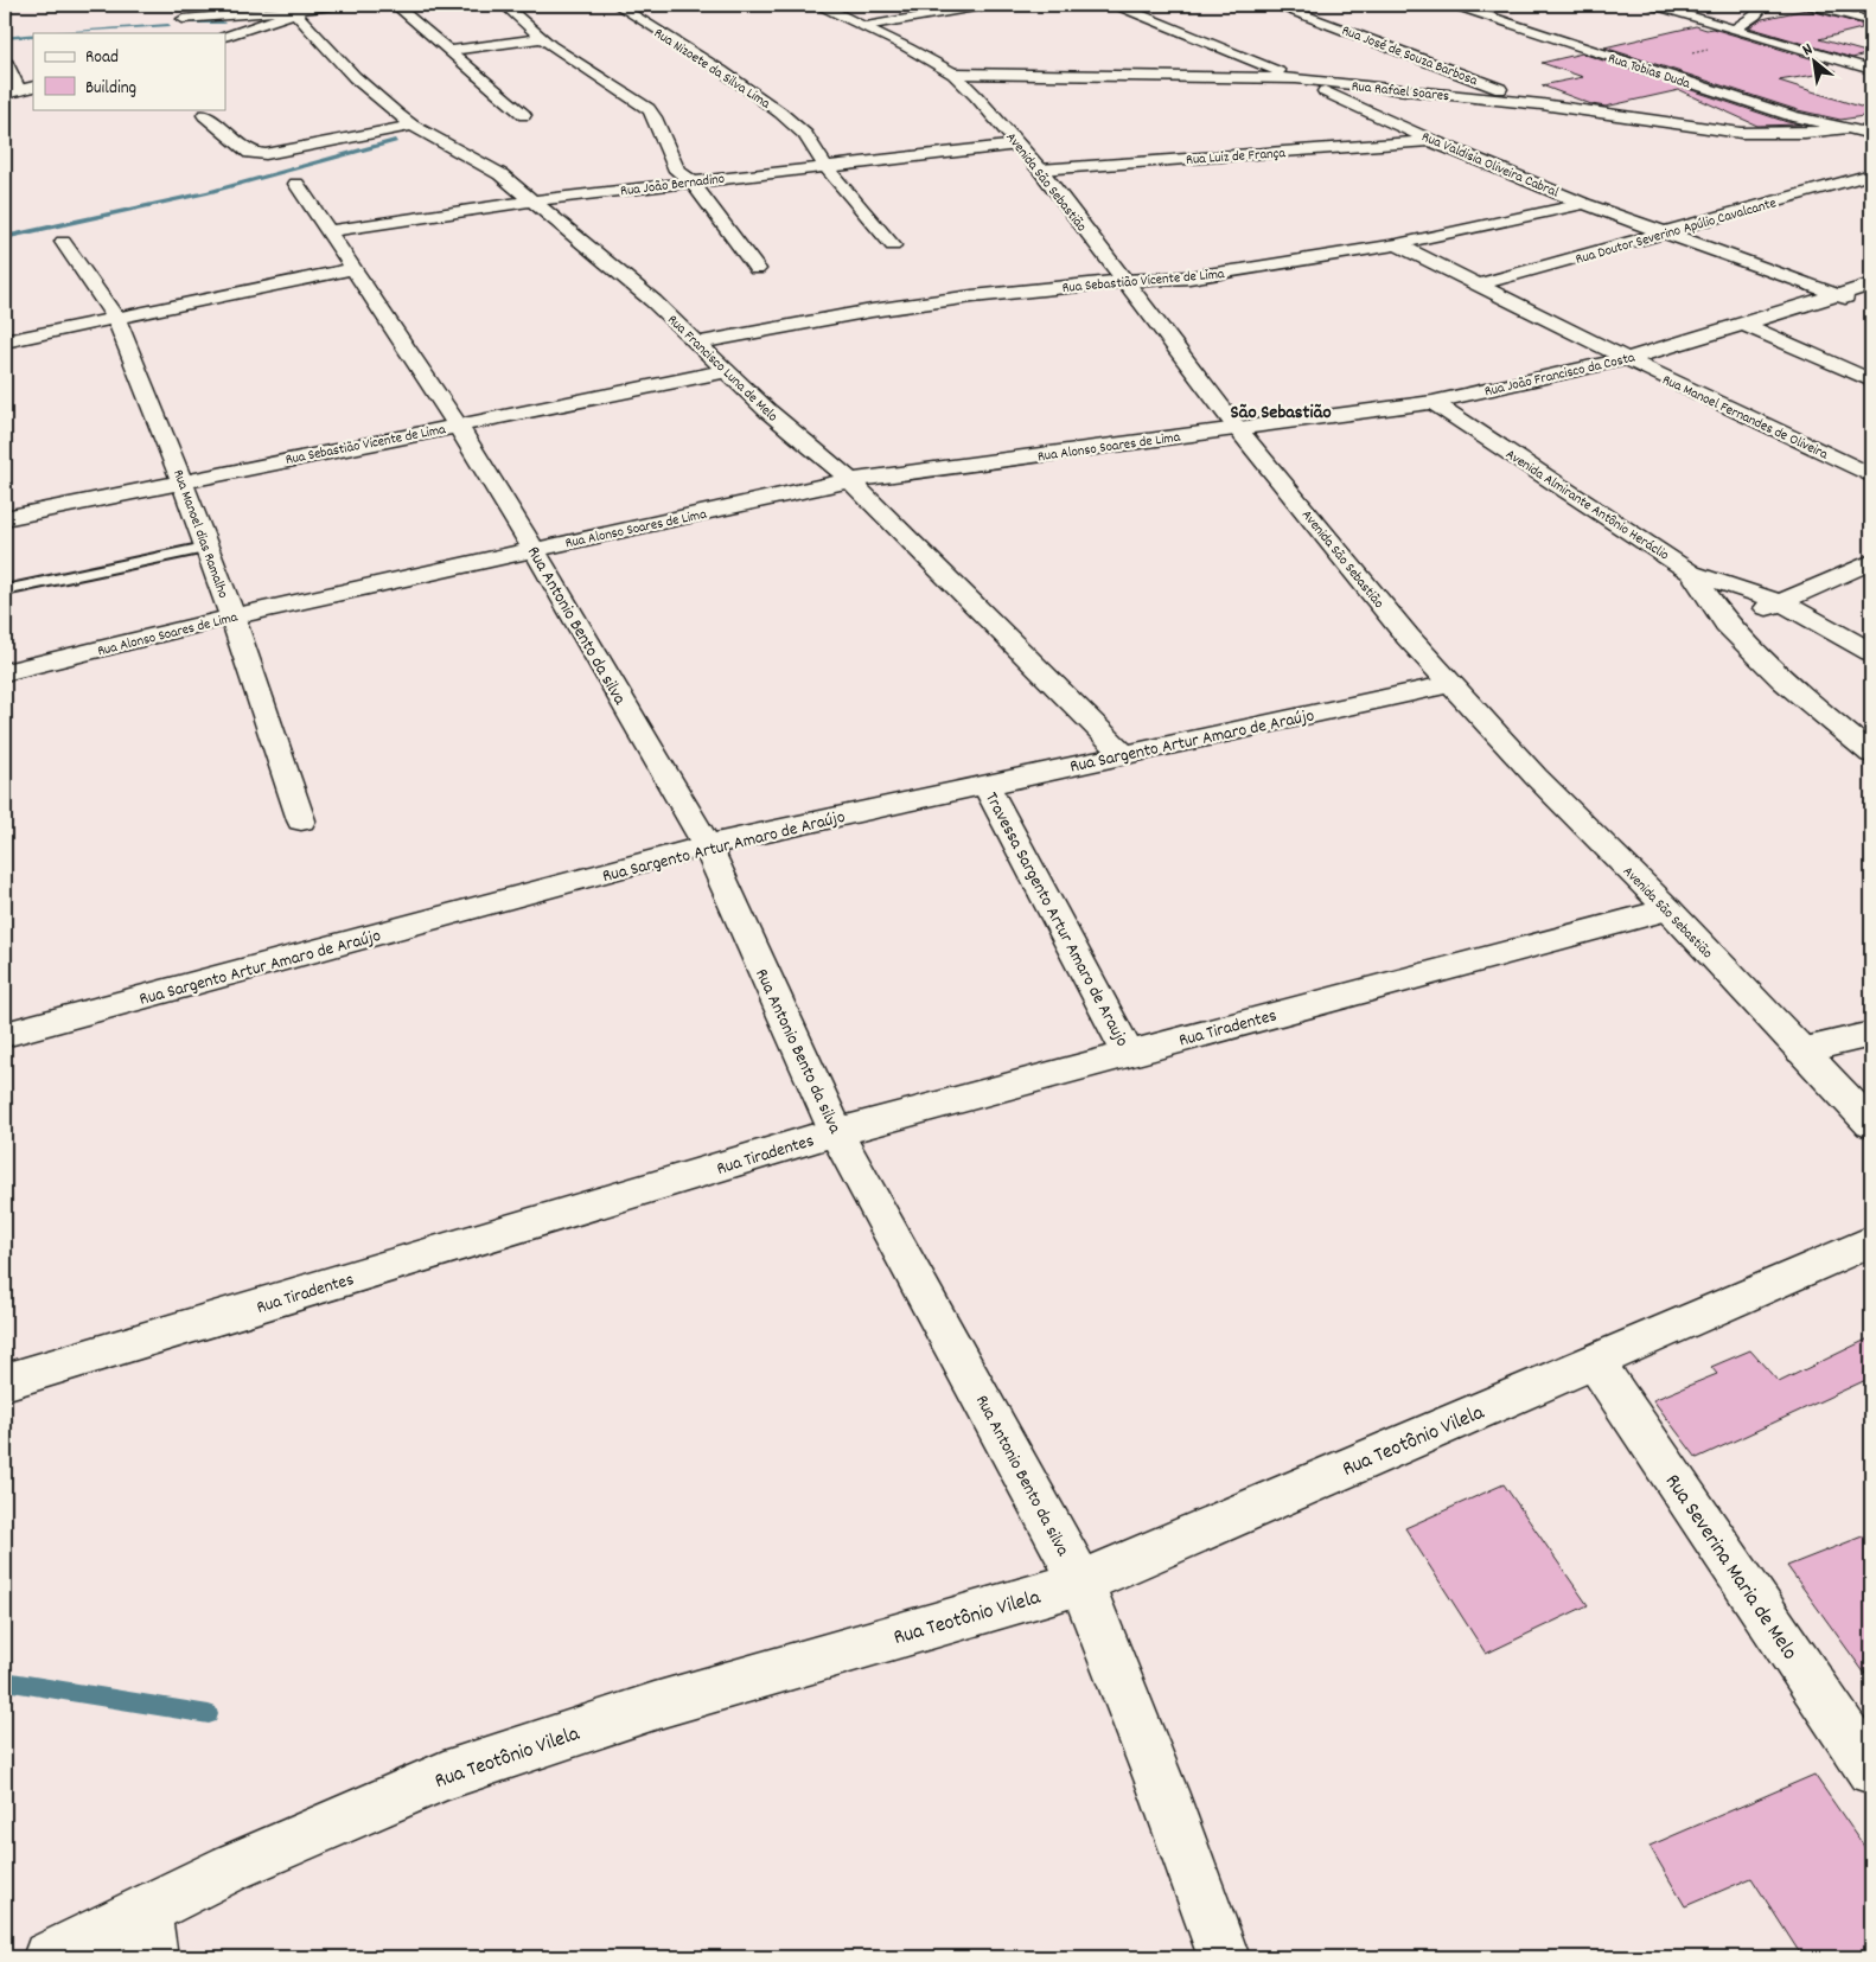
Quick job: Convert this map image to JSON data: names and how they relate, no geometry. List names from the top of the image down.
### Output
{
  "streets": {
    "street": [
      "Rua José de Souza Barbosa",
      "Rua Nizoete da Silva Lima",
      "Rua Tobias Duda",
      "Rua Rafael Soares",
      "Rua Luiz de França",
      "Rua Valdisia Oliveira Cabral",
      "Avenida São Sebastião",
      "Rua João Bernadino",
      "Rua Doutor Severino Apúlio Cavalcante",
      "Rua Sebastião Vicente de Lima",
      "Rua Francisco Luna de Melo",
      "Rua João Francisco da Costa",
      "Rua Manoel Fernandes de Oliveira",
      "Rua Alonso Soares de Lima",
      "Avenida Almirante Antônio Heráclio",
      "Rua Manoel dias Ramalho",
      "Rua Antonio Bento da silva",
      "Rua Sargento Artur Amaro de Araújo",
      "Travessa Sargento Artur Amaro de Araujo",
      "Rua Tiradentes",
      "Rua Teotônio Vilela",
      "Rua Severina Maria de Melo"
    ]
  },
  "crossings": [
    ["Rua José de Souza Barbosa", "Rua Rafael Soares"],
    ["Rua Nizoete da Silva Lima", "Rua João Bernadino"],
    ["Rua Tobias Duda", "Rua Rafael Soares"],
    ["Rua Rafael Soares", "Rua Valdisia Oliveira Cabral"],
    ["Rua Rafael Soares", "Avenida São Sebastião"],
    ["Rua Luiz de França", "Rua Valdisia Oliveira Cabral"],
    ["Rua Luiz de França", "Avenida São Sebastião"],
    ["Rua Valdisia Oliveira Cabral", "Rua Doutor Severino Apúlio Cavalcante"],
    ["Rua Valdisia Oliveira Cabral", "Rua Sebastião Vicente de Lima"],
    ["Rua Valdisia Oliveira Cabral", "Rua João Francisco da Costa"],
    ["Avenida São Sebastião", "Rua João Bernadino"],
    ["Avenida São Sebastião", "Rua Sebastião Vicente de Lima"],
    ["Avenida São Sebastião", "Rua João Francisco da Costa"],
    ["Avenida São Sebastião", "Rua Alonso Soares de Lima"],
    ["Avenida São Sebastião", "Rua Sargento Artur Amaro de Araújo"],
    ["Avenida São Sebastião", "Rua Tiradentes"],
    ["Rua João Bernadino", "Rua Francisco Luna de Melo"],
    ["Rua João Bernadino", "Rua Antonio Bento da silva"],
    ["Rua Doutor Severino Apúlio Cavalcante", "Rua Manoel Fernandes de Oliveira"],
    ["Rua Sebastião Vicente de Lima", "Rua Francisco Luna de Melo"],
    ["Rua Sebastião Vicente de Lima", "Rua Manoel Fernandes de Oliveira"],
    ["Rua Sebastião Vicente de Lima", "Rua Manoel dias Ramalho"],
    ["Rua Sebastião Vicente de Lima", "Rua Antonio Bento da silva"],
    ["Rua Francisco Luna de Melo", "Rua Alonso Soares de Lima"],
    ["Rua Francisco Luna de Melo", "Rua Sargento Artur Amaro de Araújo"],
    ["Rua João Francisco da Costa", "Rua Manoel Fernandes de Oliveira"],
    ["Rua João Francisco da Costa", "Rua Alonso Soares de Lima"],
    ["Rua João Francisco da Costa", "Avenida Almirante Antônio Heráclio"],
    ["Rua Alonso Soares de Lima", "Rua Manoel dias Ramalho"],
    ["Rua Alonso Soares de Lima", "Rua Antonio Bento da silva"],
    ["Rua Antonio Bento da silva", "Rua Sargento Artur Amaro de Araújo"],
    ["Rua Antonio Bento da silva", "Rua Tiradentes"],
    ["Rua Antonio Bento da silva", "Rua Teotônio Vilela"],
    ["Rua Sargento Artur Amaro de Araújo", "Travessa Sargento Artur Amaro de Araujo"],
    ["Travessa Sargento Artur Amaro de Araujo", "Rua Tiradentes"],
    ["Rua Teotônio Vilela", "Rua Severina Maria de Melo"]
  ],
  "districts": ["São Sebastião"],
  "legend": ["Road", "Building"],
  "north": "top left"
}
